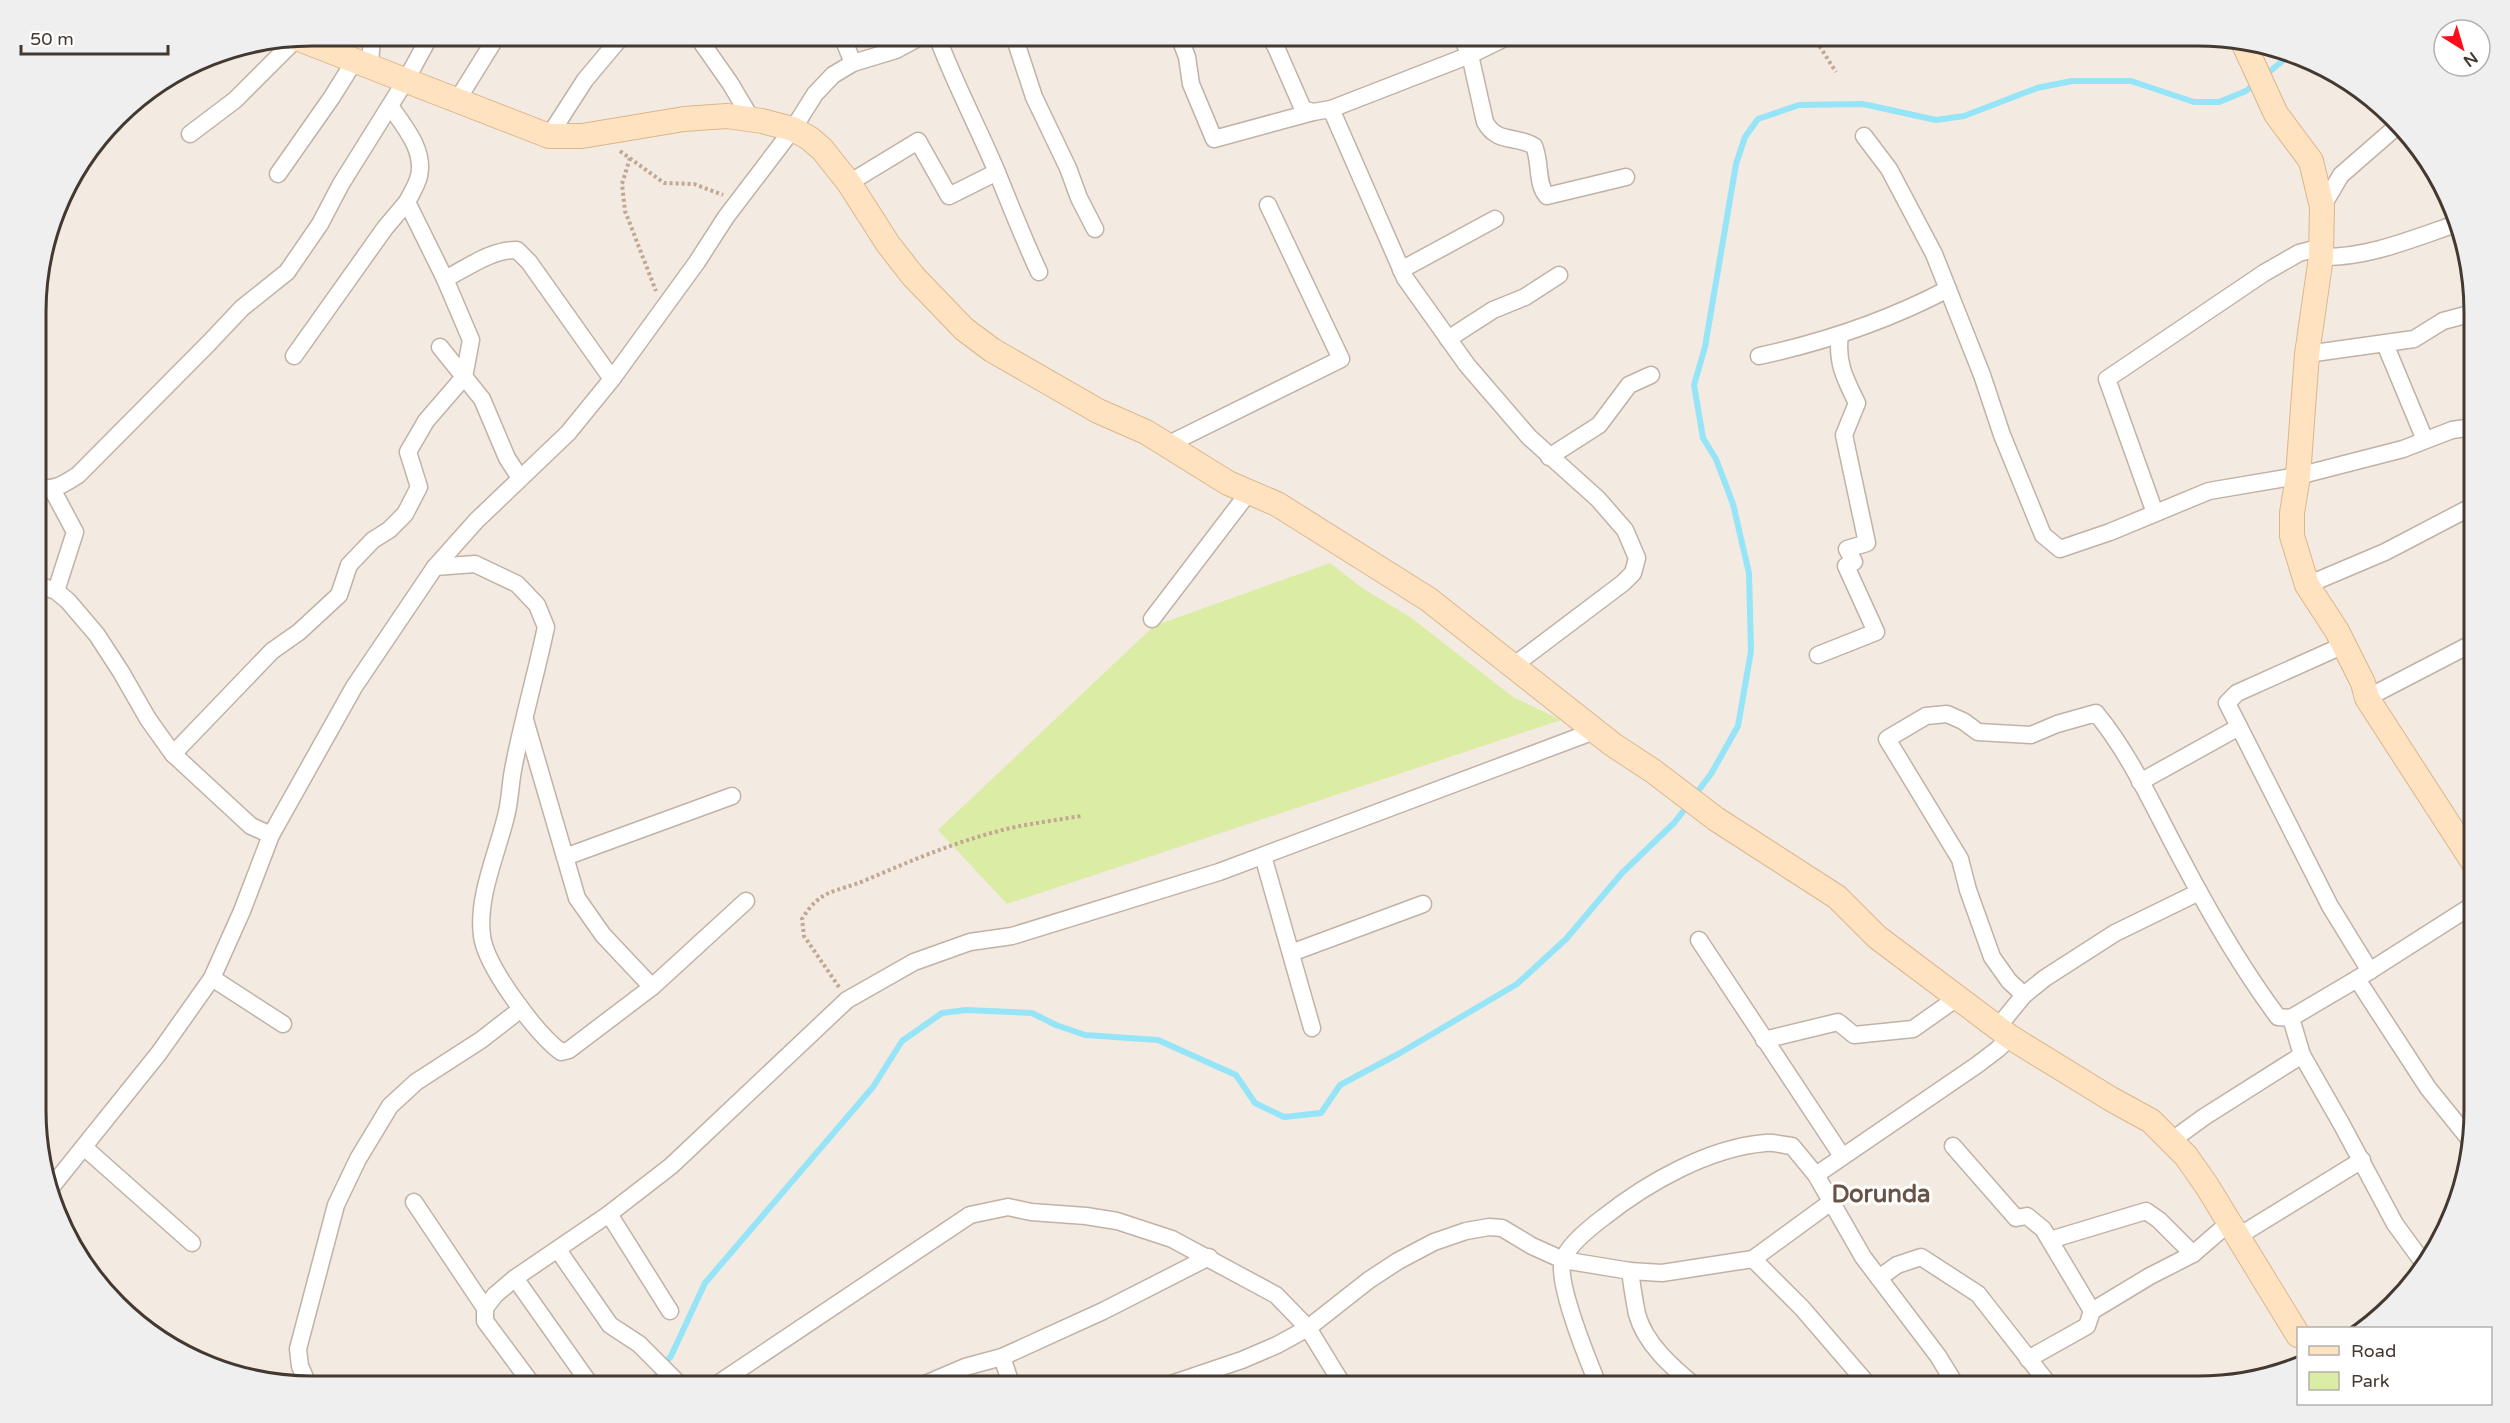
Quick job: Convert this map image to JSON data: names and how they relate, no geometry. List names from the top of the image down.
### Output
{
  "districts": ["Dorunda"],
  "legend": ["Road", "Park"],
  "scale_bar": "50 m",
  "north": "bottom right"
}
